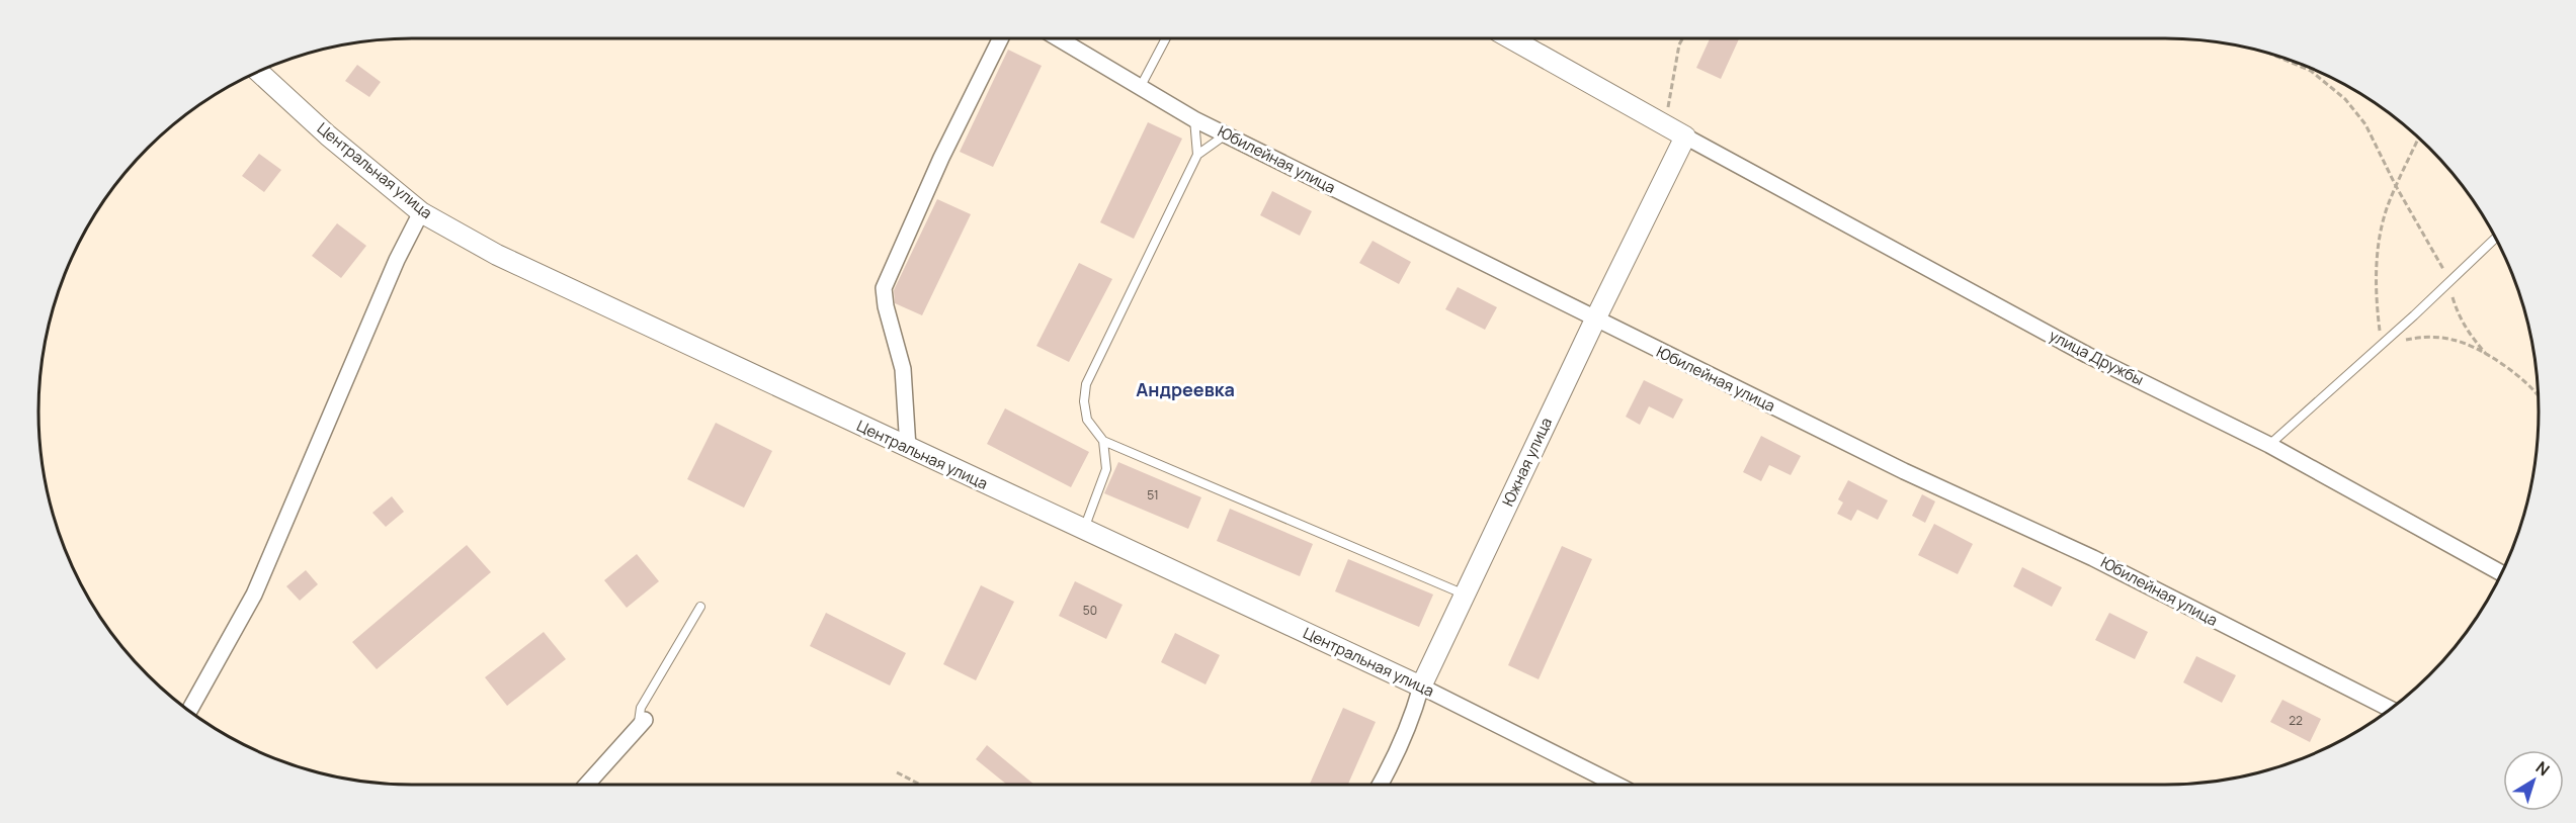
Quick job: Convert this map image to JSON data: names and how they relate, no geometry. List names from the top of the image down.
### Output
{
  "streets": {
    "street": [
      "Юбилейная улица",
      "Центральная улица",
      "улица Дружбы",
      "Южная улица"
    ]
  },
  "crossings": [
    ["Юбилейная улица", "Южная улица"],
    ["Центральная улица", "Южная улица"],
    ["улица Дружбы", "Южная улица"]
  ],
  "districts": ["Андреевка"],
  "house_numbers": ["51", "50", "22"],
  "north": "top right"
}
